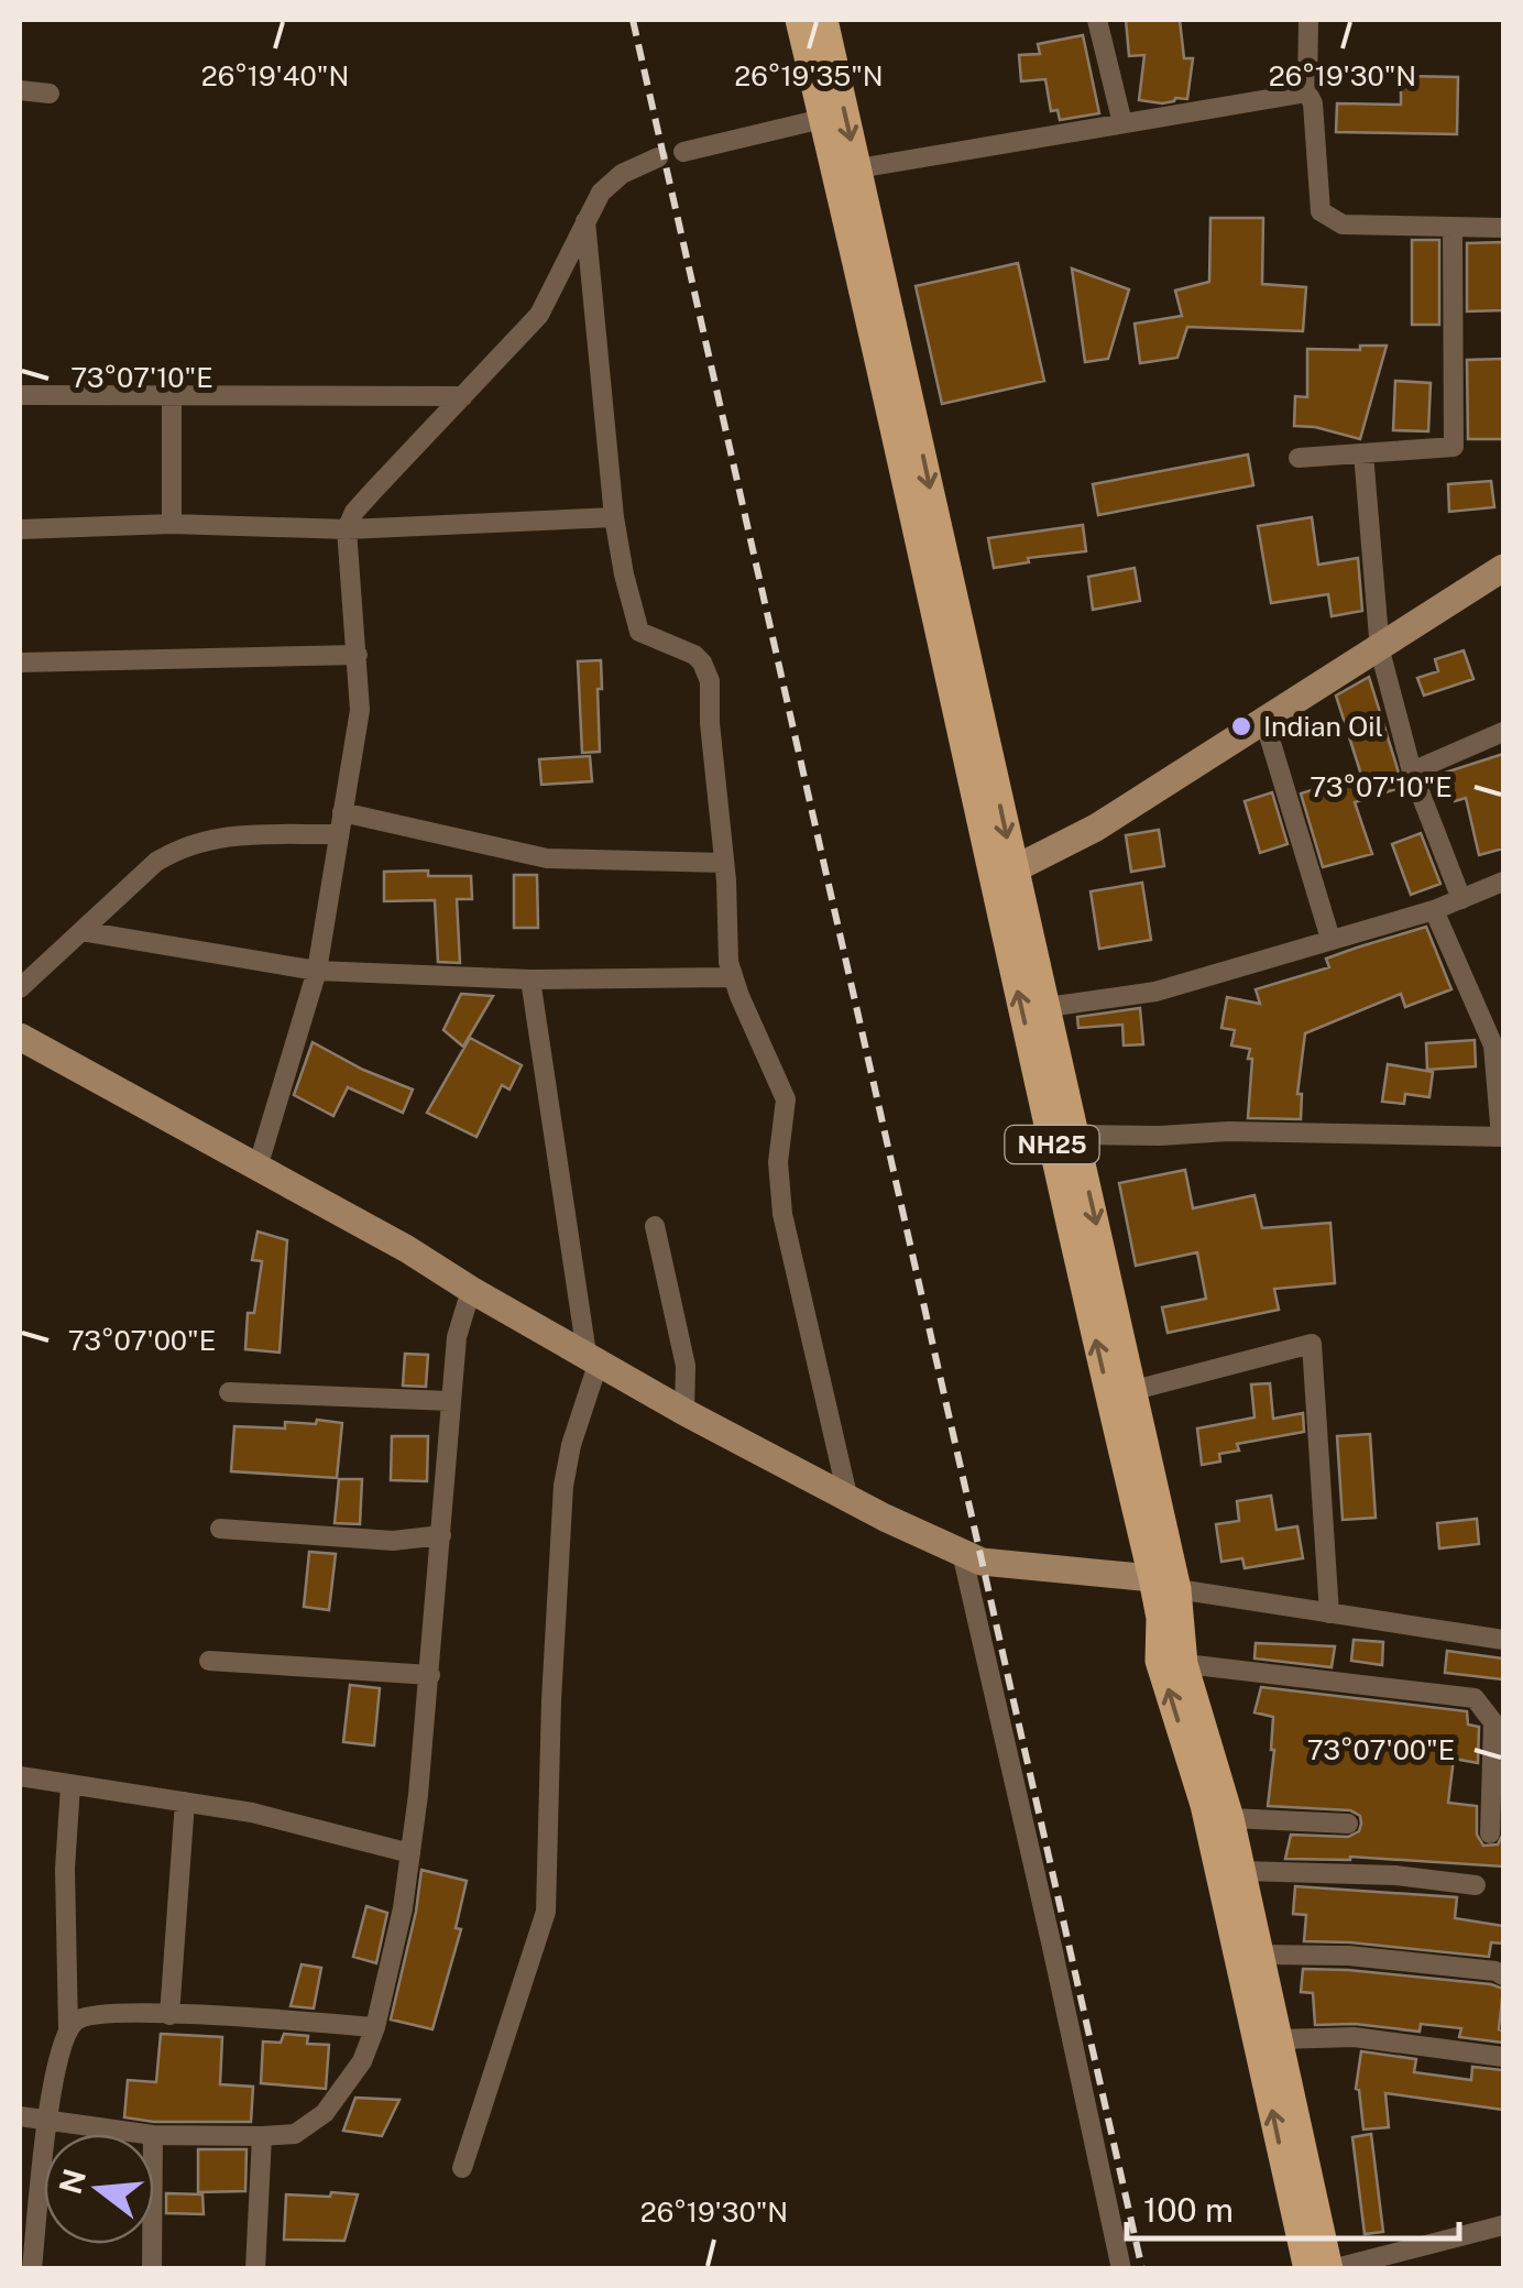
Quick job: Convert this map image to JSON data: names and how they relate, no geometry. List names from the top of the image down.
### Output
{
  "streets": {
    "main road": ["NH25"]
  },
  "places": ["Indian Oil"],
  "scale_bar": "100 m",
  "north": "left",
  "coordinates": [
    "26°19'40\"N",
    "26°19'35\"N",
    "26°19'30\"N",
    "73°07'10\"E",
    "73°07'00\"E"
  ]
}
